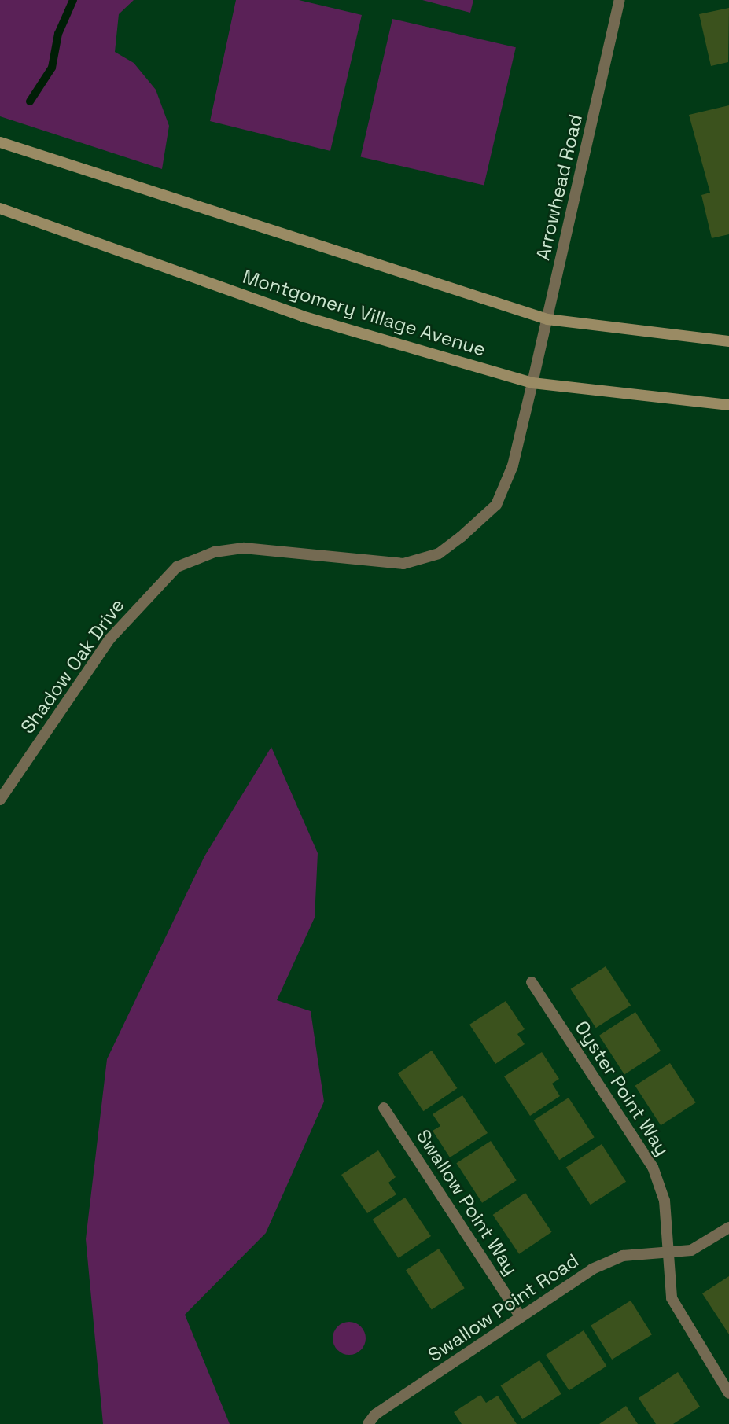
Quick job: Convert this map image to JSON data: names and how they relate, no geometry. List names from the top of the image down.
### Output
{
  "streets": {
    "main road": ["Montgomery Village Avenue"],
    "street": [
      "Arrowhead Road",
      "Shadow Oak Drive",
      "Oyster Point Way",
      "Swallow Point Way",
      "Swallow Point Road"
    ]
  },
  "crossings": [
    ["Arrowhead Road", "Montgomery Village Avenue"],
    ["Arrowhead Road", "Shadow Oak Drive"],
    ["Montgomery Village Avenue", "Shadow Oak Drive"],
    ["Oyster Point Way", "Swallow Point Road"],
    ["Swallow Point Way", "Swallow Point Road"]
  ]
}
